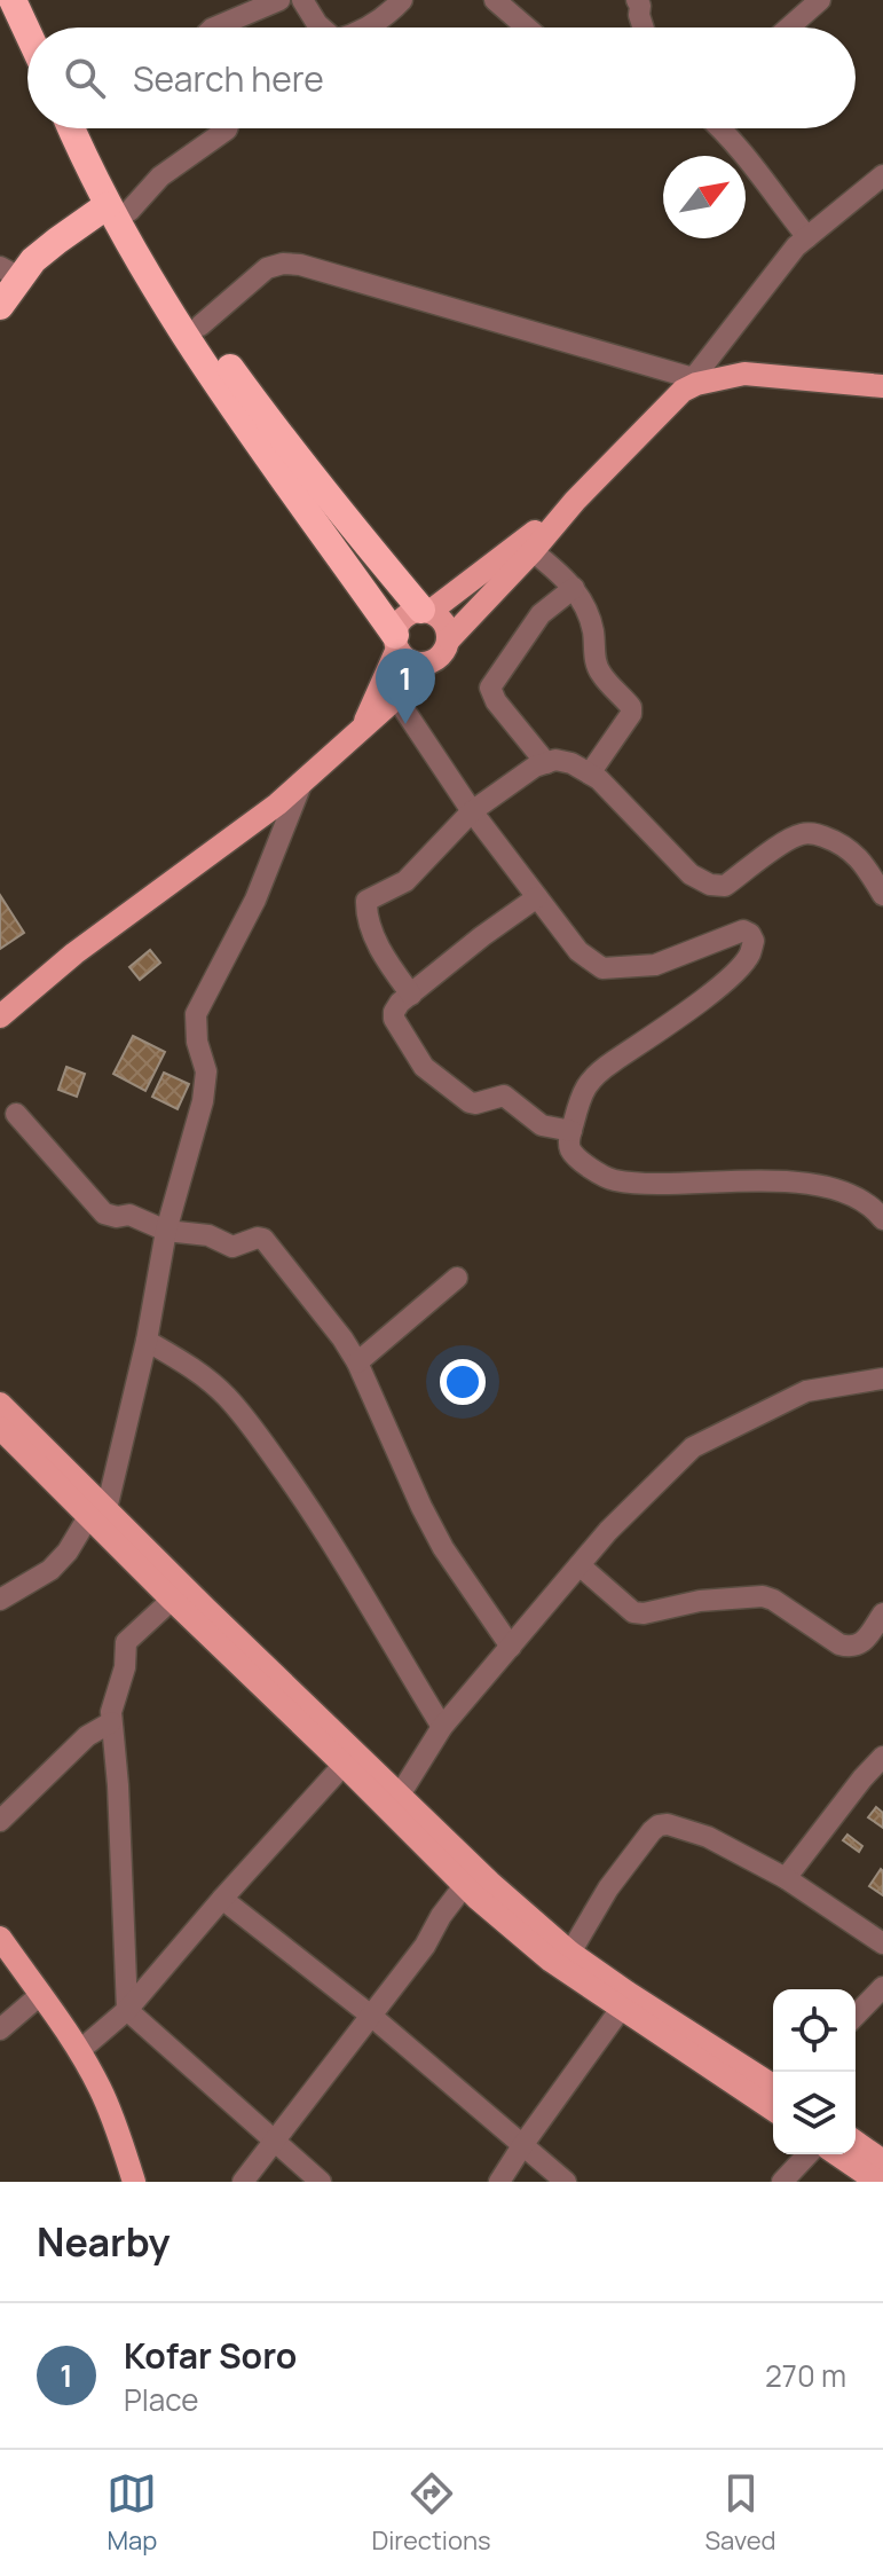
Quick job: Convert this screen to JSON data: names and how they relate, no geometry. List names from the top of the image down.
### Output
{
  "north": "top right",
  "page": {
    "search": "Search here",
    "pins": "1",
    "heading": "Nearby",
    "list": [
      {
        "mark": "1",
        "name": "Kofar Soro",
        "note": "Place",
        "value": "270 m"
      }
    ],
    "nav": ["Map", "Directions", "Saved"]
  }
}
